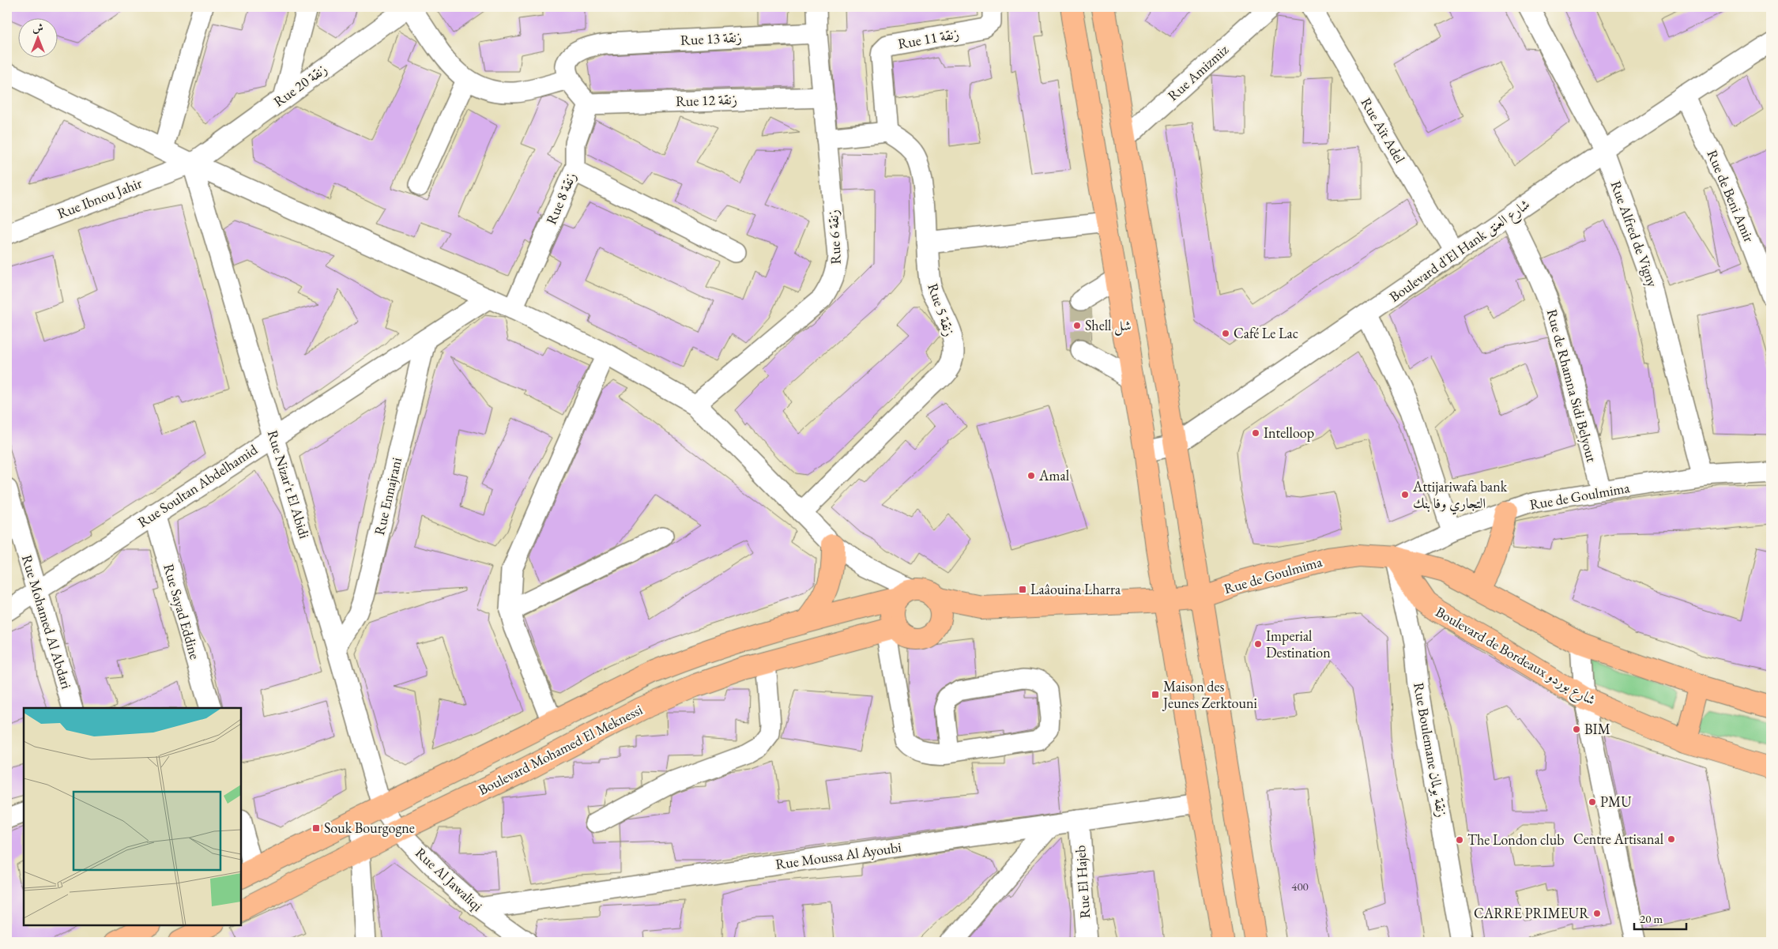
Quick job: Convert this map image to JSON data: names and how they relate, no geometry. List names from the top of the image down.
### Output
{
  "streets": {
    "main road": ["Rue de Goulmima", "Boulevard de Bordeaux شارع بوردو", "Boulevard Mohamed El Meknessi"],
    "street": [
      "Rue 13 زنقة",
      "Rue 11 زنقة",
      "Rue Amizmiz",
      "Rue 20 زنقة",
      "Rue 12 زنقة",
      "Rue Aït Adel",
      "Rue de Beni Amir",
      "Rue Ibnou Jahir",
      "Rue 8 زنقة",
      "Rue Alfred de Vigny",
      "Rue 6 زنقة",
      "Boulevard d'El Hank شارع العنق",
      "Rue 5 زنقة",
      "Rue de Rhamna Sidi Belyout",
      "Rue Nizar't El Abidi",
      "Rue Soultan Abdelhamid",
      "Rue Ennajrani",
      "Rue Sayad Eddine",
      "Rue Mohamed Al Abdari",
      "Rue Boulemane زنقة بولمان",
      "Rue Moussa Al Ayoubi",
      "Rue Al Jawaliqi",
      "Rue El Hajeb"
    ]
  },
  "crossings": [
    ["Rue 13 زنقة", "Rue 6 زنقة"],
    ["Rue 11 زنقة", "Rue 5 زنقة"],
    ["Rue 20 زنقة", "Rue Ibnou Jahir"],
    ["Rue 20 زنقة", "Rue Nizar't El Abidi"],
    ["Rue 12 زنقة", "Rue 8 زنقة"],
    ["Rue 12 زنقة", "Rue 6 زنقة"],
    ["Rue Aït Adel", "Boulevard d'El Hank شارع العنق"],
    ["Rue de Beni Amir", "Boulevard d'El Hank شارع العنق"],
    ["Rue Ibnou Jahir", "Rue Nizar't El Abidi"],
    ["Rue Alfred de Vigny", "Boulevard d'El Hank شارع العنق"],
    ["Rue Alfred de Vigny", "Rue de Goulmima"],
    ["Boulevard d'El Hank شارع العنق", "Rue de Rhamna Sidi Belyout"],
    ["Rue de Rhamna Sidi Belyout", "Rue de Goulmima"],
    ["Rue Nizar't El Abidi", "Rue Soultan Abdelhamid"],
    ["Rue Nizar't El Abidi", "Rue Ennajrani"],
    ["Rue Nizar't El Abidi", "Boulevard Mohamed El Meknessi"],
    ["Rue Nizar't El Abidi", "Rue Al Jawaliqi"],
    ["Rue Soultan Abdelhamid", "Rue Ennajrani"],
    ["Rue Soultan Abdelhamid", "Rue Sayad Eddine"],
    ["Rue Soultan Abdelhamid", "Rue Mohamed Al Abdari"],
    ["Rue de Goulmima", "Boulevard de Bordeaux شارع بوردو"],
    ["Rue de Goulmima", "Rue Boulemane زنقة بولمان"],
    ["Boulevard de Bordeaux شارع بوردو", "Rue Boulemane زنقة بولمان"],
    ["Boulevard Mohamed El Meknessi", "Rue Al Jawaliqi"],
    ["Rue Moussa Al Ayoubi", "Rue Al Jawaliqi"],
    ["Rue Moussa Al Ayoubi", "Rue El Hajeb"]
  ],
  "places": {
    "other": [
      "Shell شل",
      "Café Le Lac",
      "Intelloop",
      "Amal",
      "Attijariwafa bank التجاري وفا بنك",
      "Imperial Destination",
      "BIM",
      "PMU",
      "Centre Artisanal",
      "The London club",
      "CARRE PRIMEUR"
    ],
    "transit": ["Laâouina Lharra", "Maison des Jeunes Zerktouni", "Souk Bourgogne"]
  },
  "house_numbers": ["400"],
  "scale_bar": "20 m",
  "north": "top"
}
